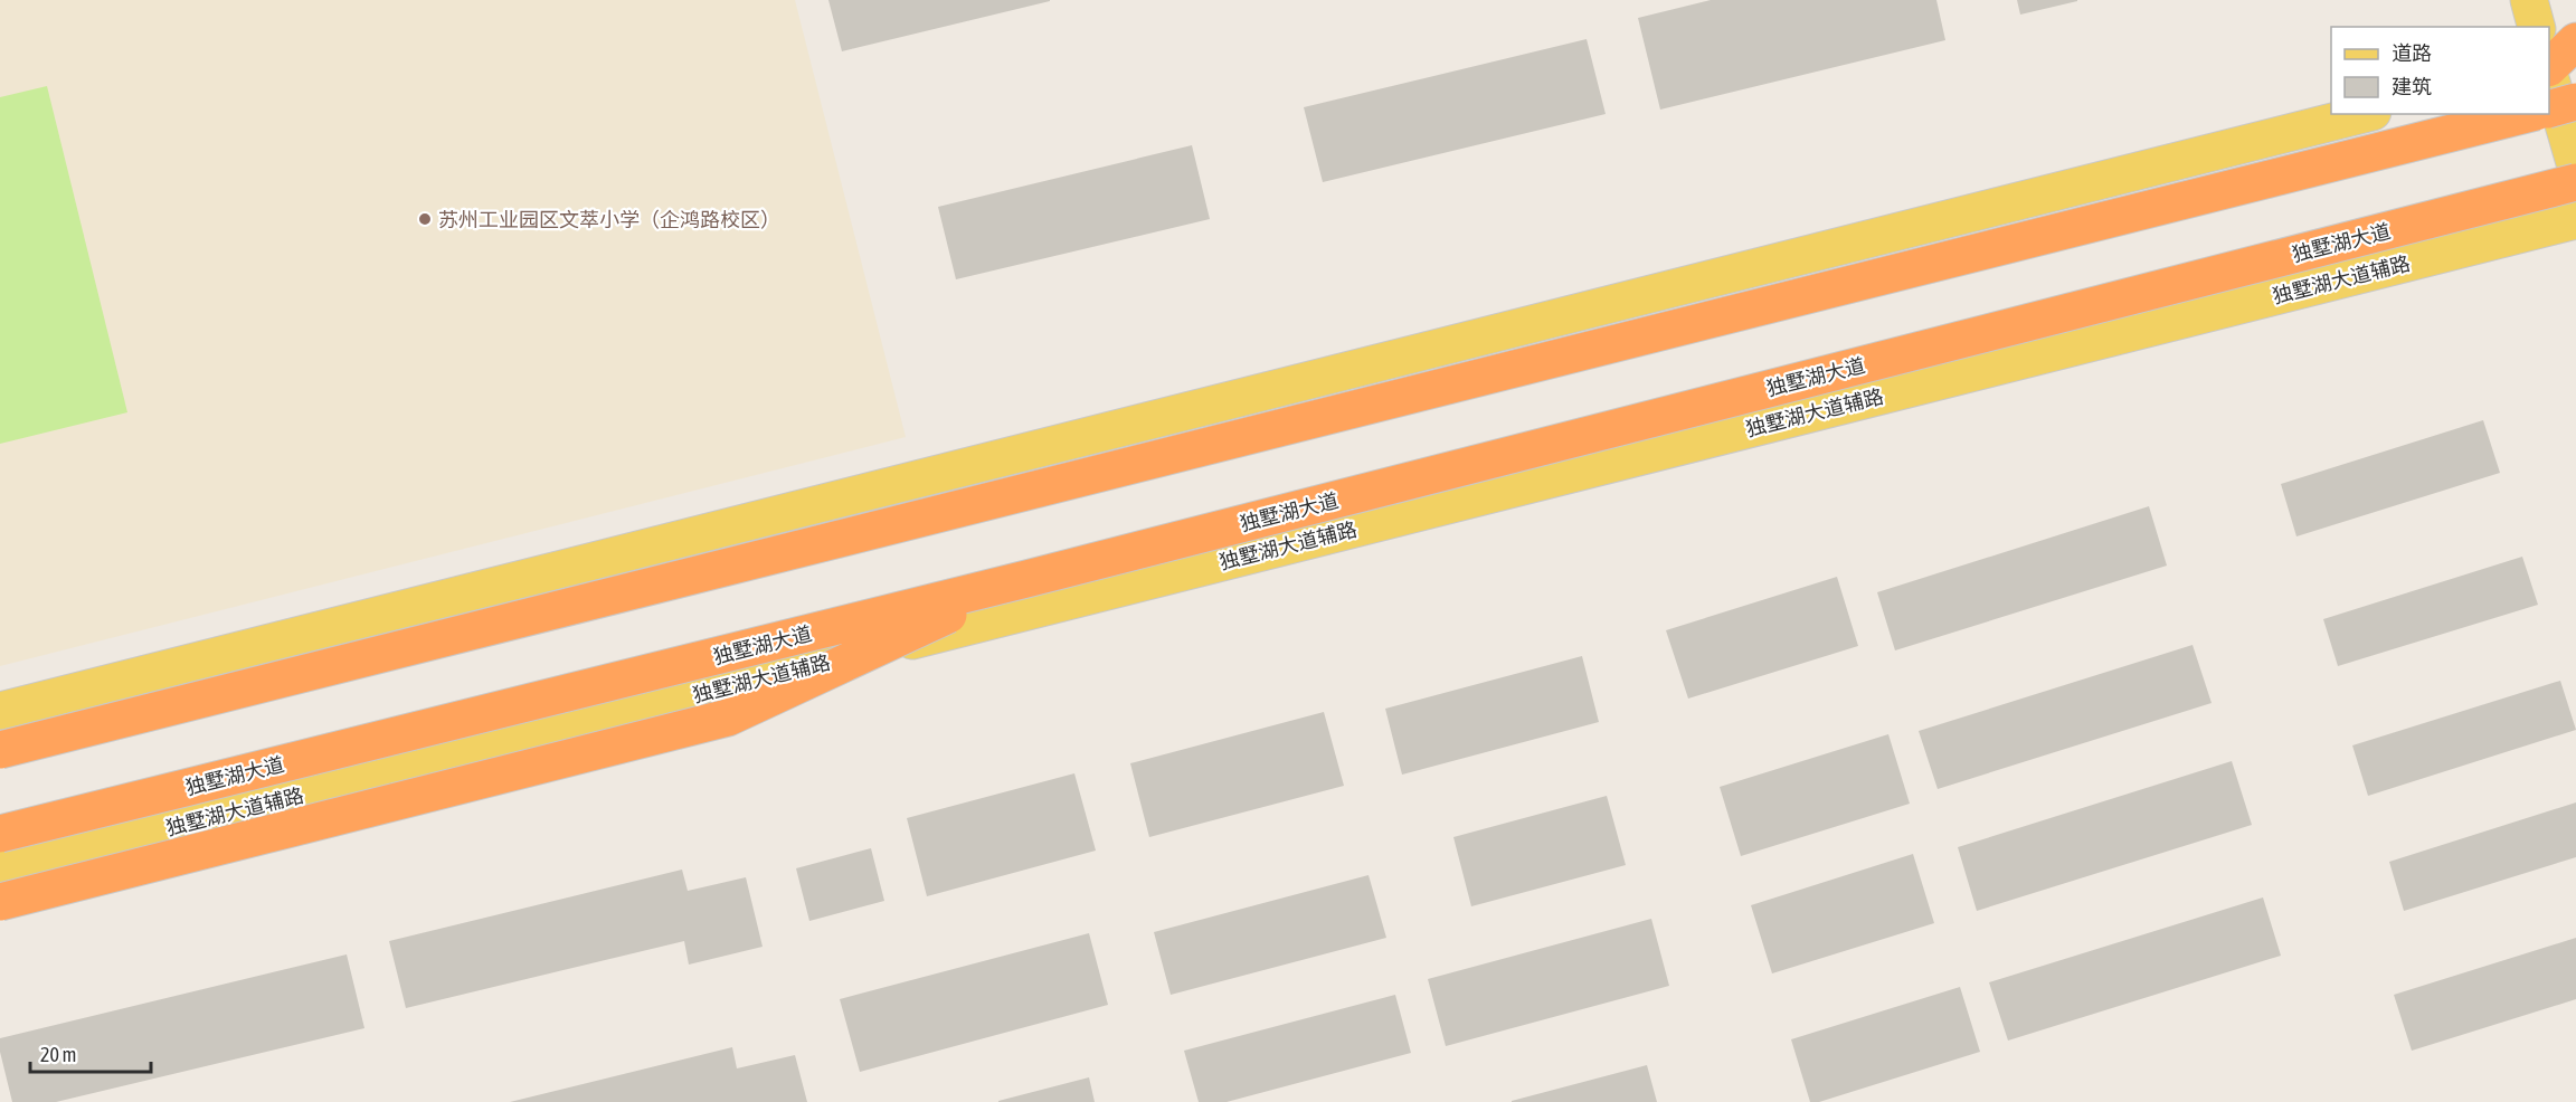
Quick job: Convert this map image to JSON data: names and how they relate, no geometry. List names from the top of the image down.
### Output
{
  "streets": {
    "highway": ["独墅湖大道"],
    "main road": ["独墅湖大道辅路"]
  },
  "places": ["苏州工业园区文萃小学（企鸿路校区）"],
  "legend": ["道路", "建筑"],
  "scale_bar": "20 m"
}
